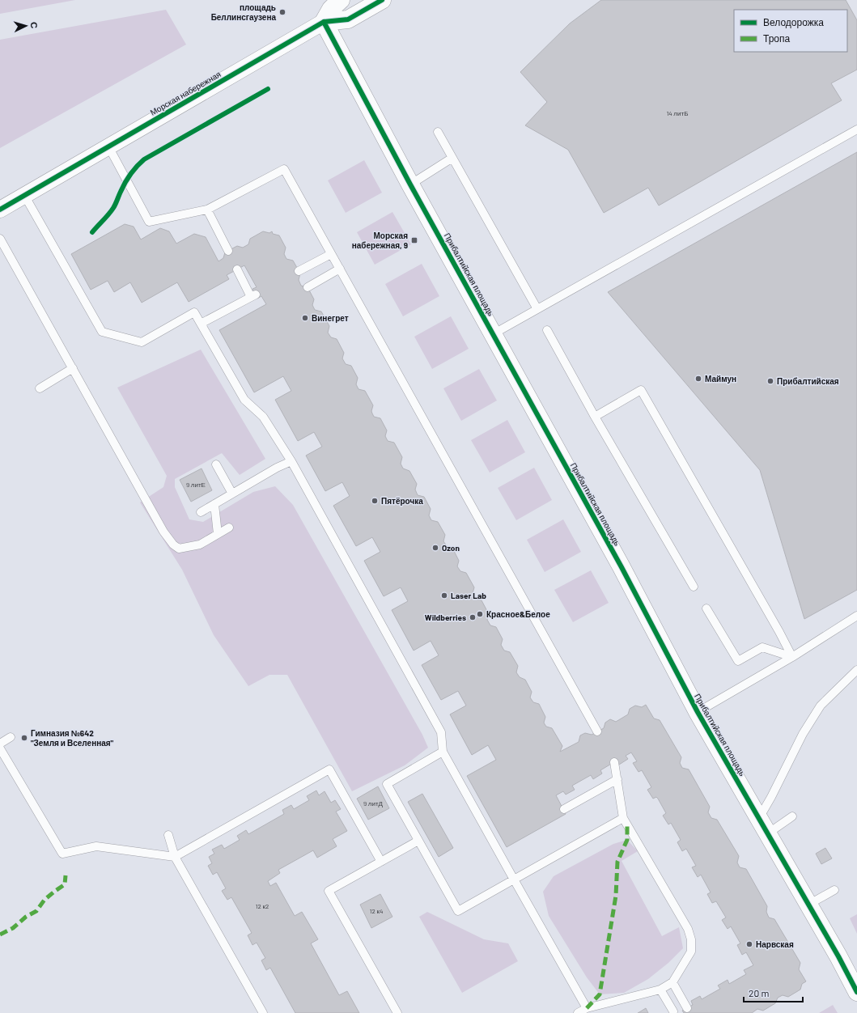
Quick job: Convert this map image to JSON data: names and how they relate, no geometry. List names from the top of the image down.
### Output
{
  "streets": {
    "street": ["Морская набережная", "Прибалтийская площадь"]
  },
  "crossings": [
    ["Морская набережная", "Прибалтийская площадь"]
  ],
  "places": {
    "other": [
      "площадь Беллинсгаузена",
      "Винегрет",
      "Маймун",
      "Прибалтийская",
      "Пятёрочка",
      "Ozon",
      "Laser Lab",
      "Красное&Белое",
      "Wildberries",
      "Гимназия №642 \"Земля и Вселенная\"",
      "Нарвская"
    ],
    "transit": ["Морская набережная, 9"]
  },
  "house_numbers": [
    "14 литБ",
    "9 литЕ",
    "9 литД",
    "12 к2",
    "12 к4"
  ],
  "legend": ["Велодорожка", "Тропа"],
  "scale_bar": "20 m",
  "north": "right"
}
